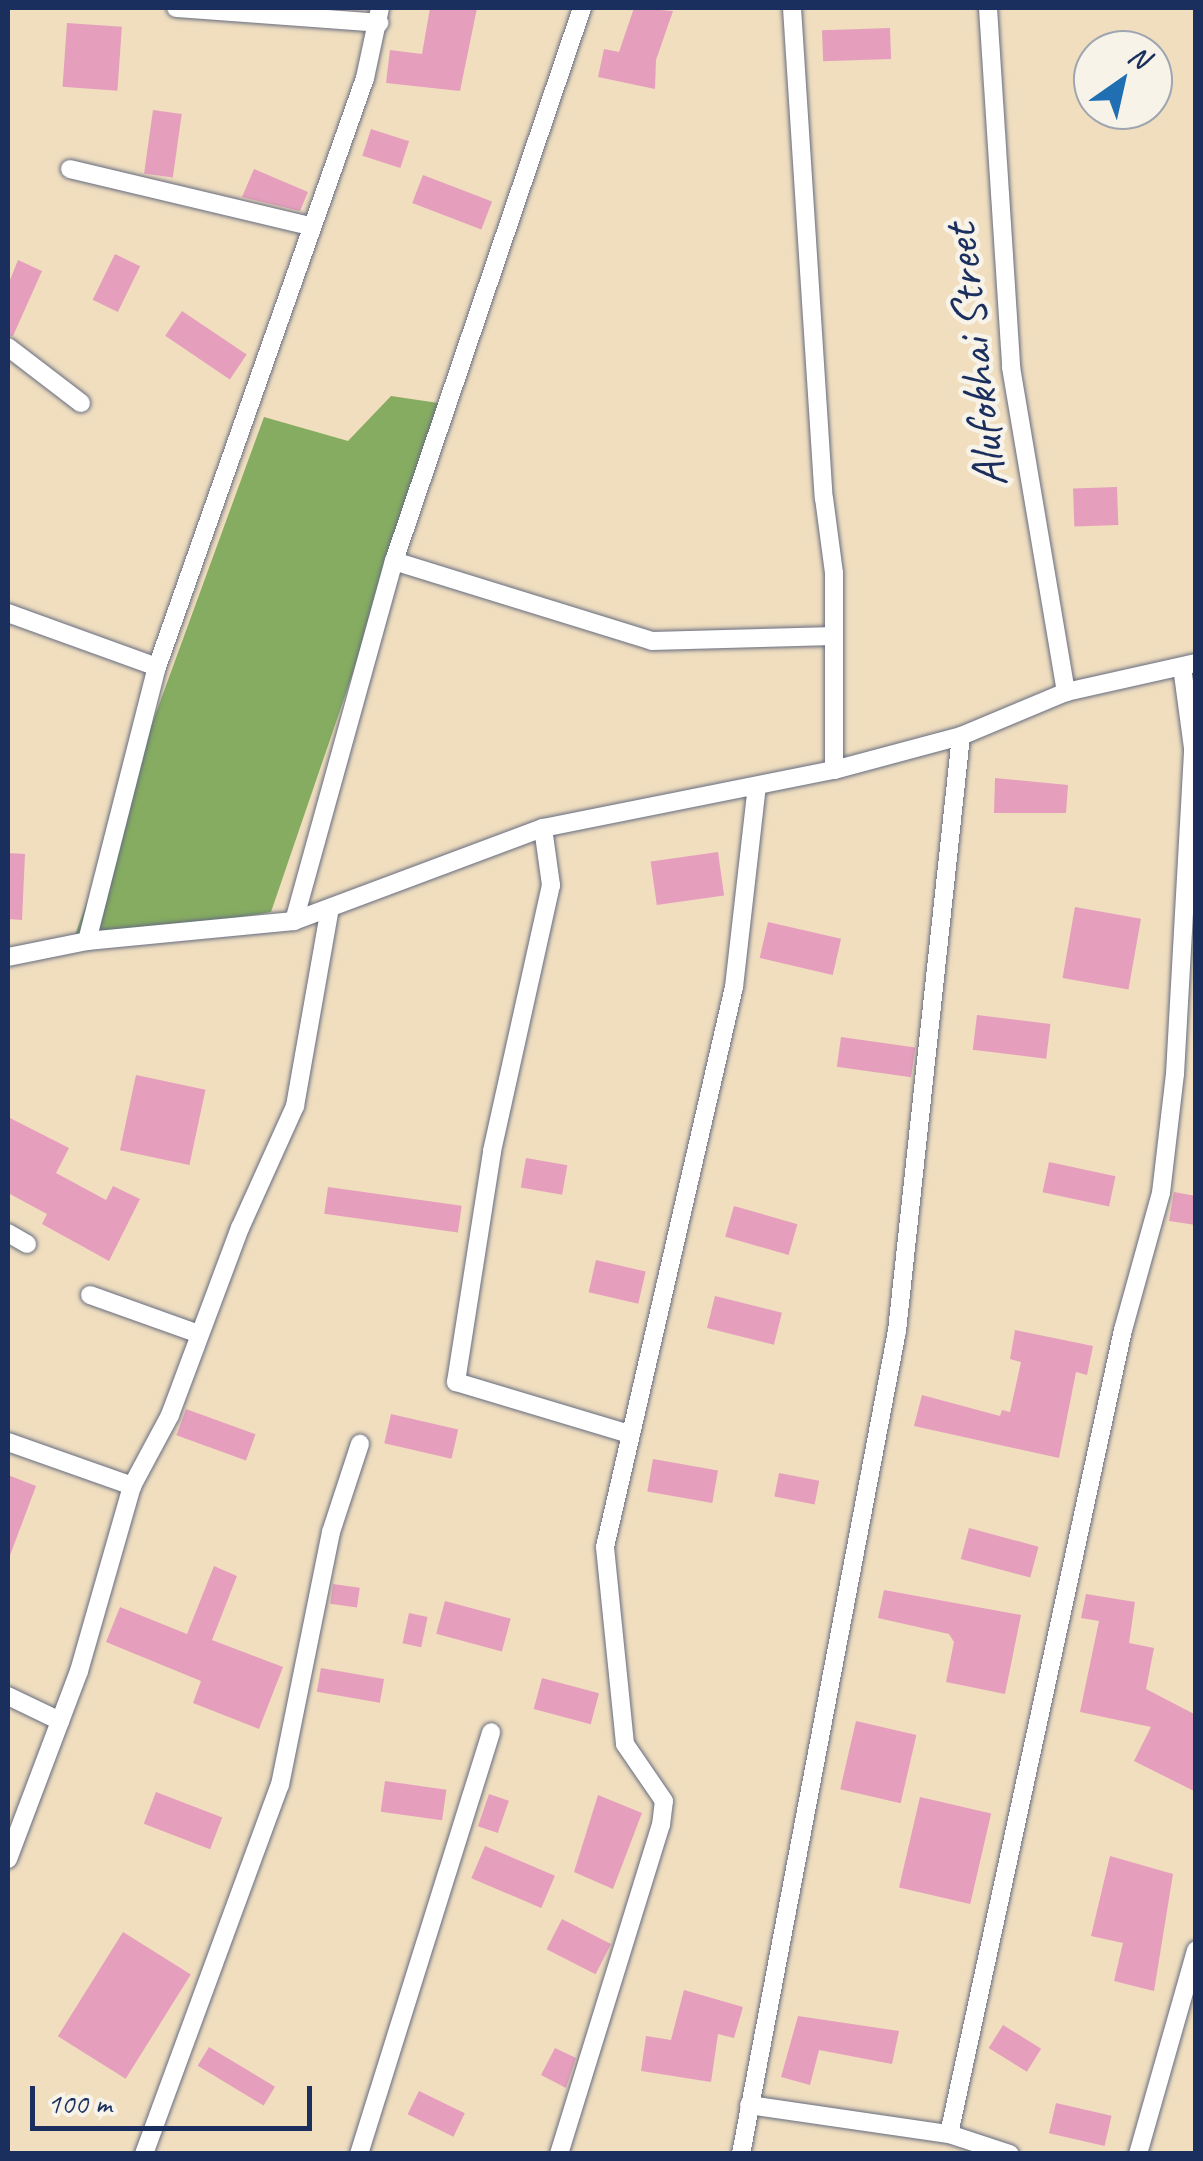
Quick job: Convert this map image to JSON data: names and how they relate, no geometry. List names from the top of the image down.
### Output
{
  "streets": {
    "street": ["Alufokhai Street"]
  },
  "scale_bar": "100 m",
  "north": "top right"
}
